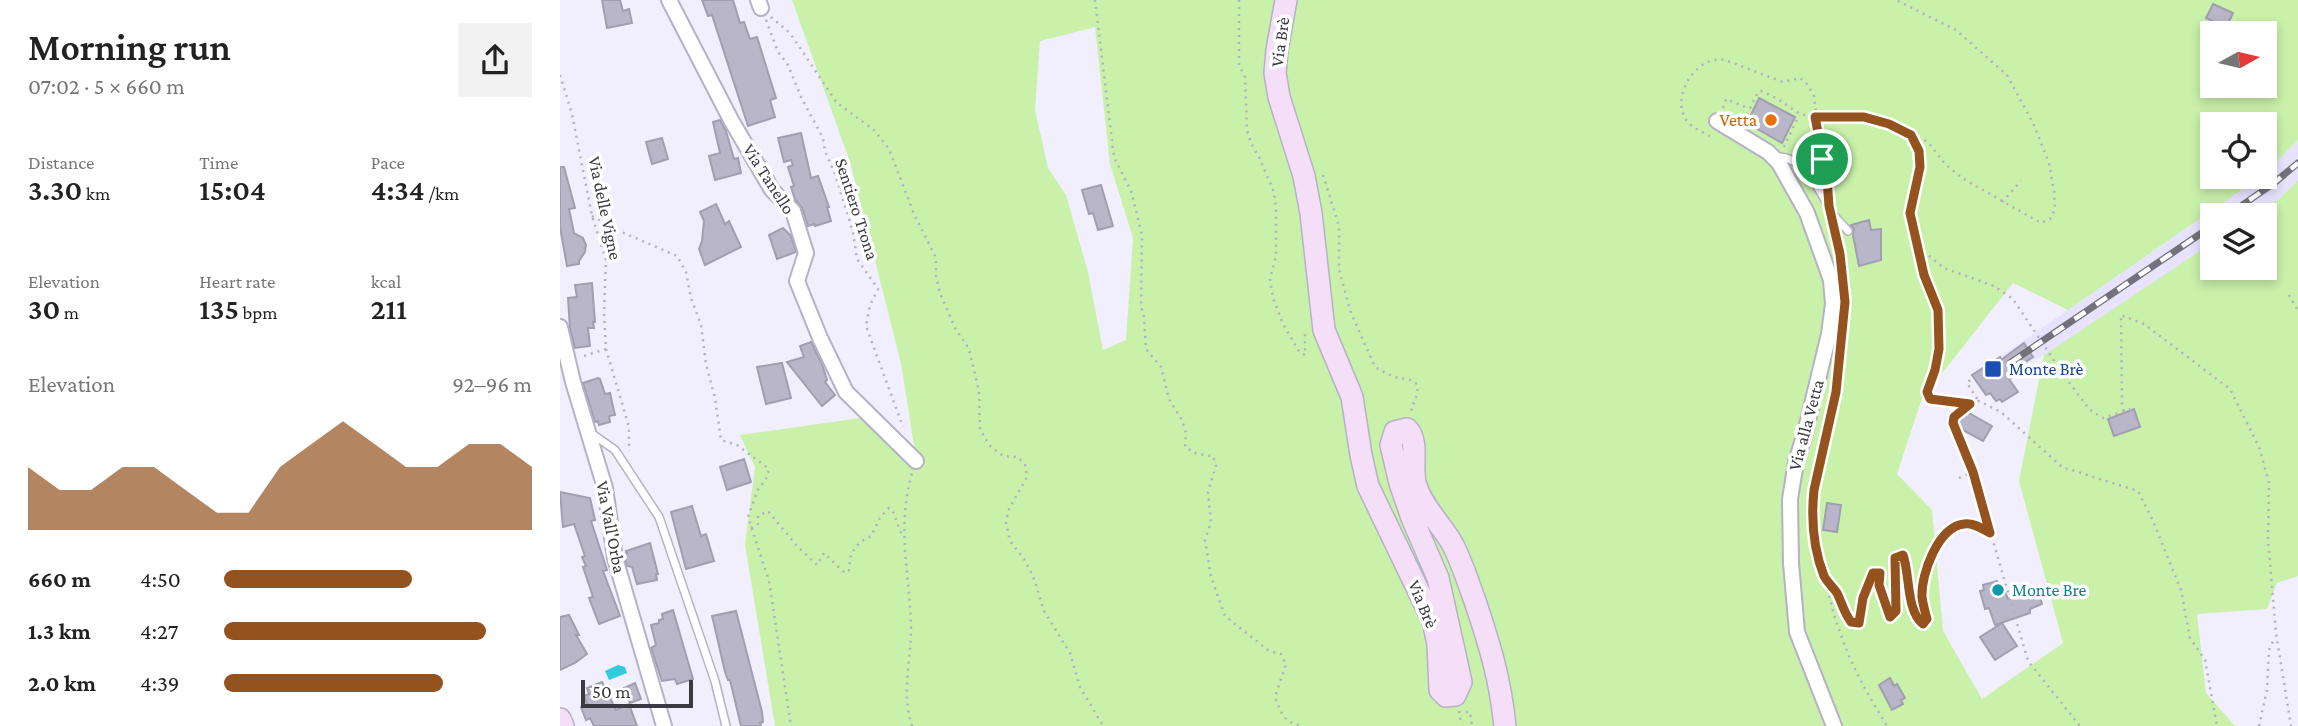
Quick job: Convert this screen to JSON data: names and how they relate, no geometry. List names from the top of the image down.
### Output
{
  "streets": {
    "street": [
      "Via Brè",
      "Via Tanello",
      "Via alla Vetta",
      "Via Vall'Orba"
    ],
    "path": ["Via delle Vigne", "Sentiero Trona"]
  },
  "crossings": [
    ["Via Tanello", "Sentiero Trona"]
  ],
  "places": {
    "other": ["Vetta", "Monte Bre"],
    "transit": ["Monte Brè"]
  },
  "scale_bar": "50 m",
  "north": "right",
  "page": {
    "heading": ["Morning run", "07:02 · 5 × 660 m"],
    "stats": [
      ["Distance", "3.30 km"],
      ["Time", "15:04"],
      ["Pace", "4:34 /km"],
      ["Elevation", "30 m"],
      ["Heart rate", "135 bpm"],
      ["kcal", "211"]
    ],
    "chart": ["Elevation", "92–96 m"],
    "list": [
      {
        "name": "660 m",
        "note": "4:50"
      },
      {
        "name": "1.3 km",
        "note": "4:27"
      },
      {
        "name": "2.0 km",
        "note": "4:39"
      }
    ],
    "scale": "50 m"
  }
}
